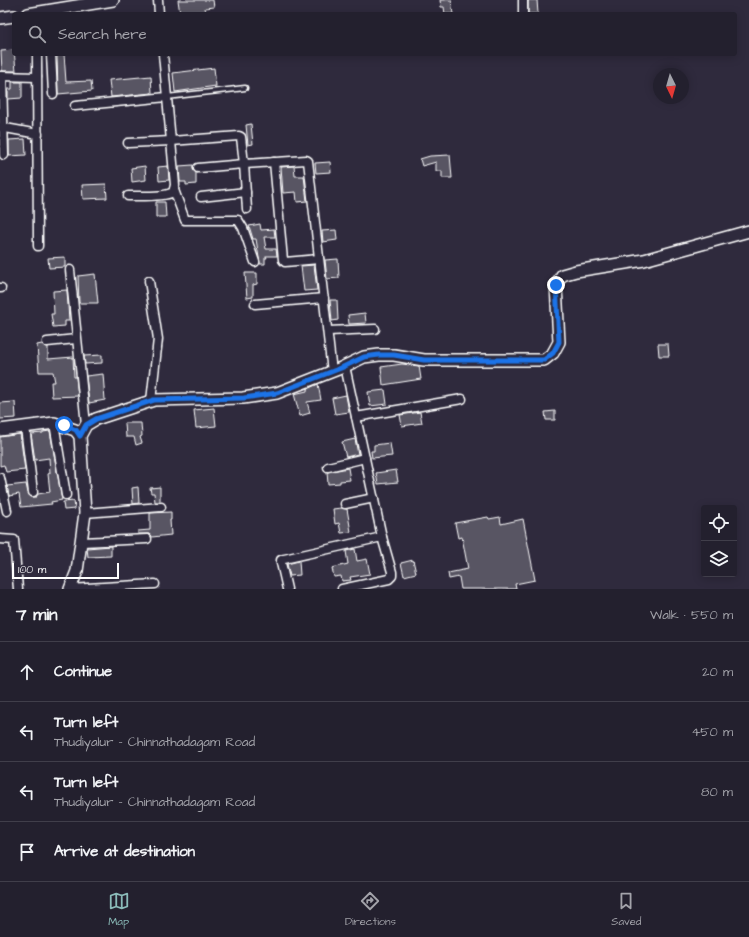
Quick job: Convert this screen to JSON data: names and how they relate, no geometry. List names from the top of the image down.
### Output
{
  "scale_bar": "100 m",
  "north": "bottom",
  "page": {
    "search": "Search here",
    "scale": "100 m",
    "heading": ["7 min", "Walk · 550 m"],
    "list": [
      ["Continue", "20 m"],
      ["Turn left", "Thudiyalur - Chinnathadagam Road", "450 m"],
      ["Turn left", "Thudiyalur - Chinnathadagam Road", "80 m"],
      "Arrive at destination"
    ],
    "nav": ["Map", "Directions", "Saved"]
  }
}
